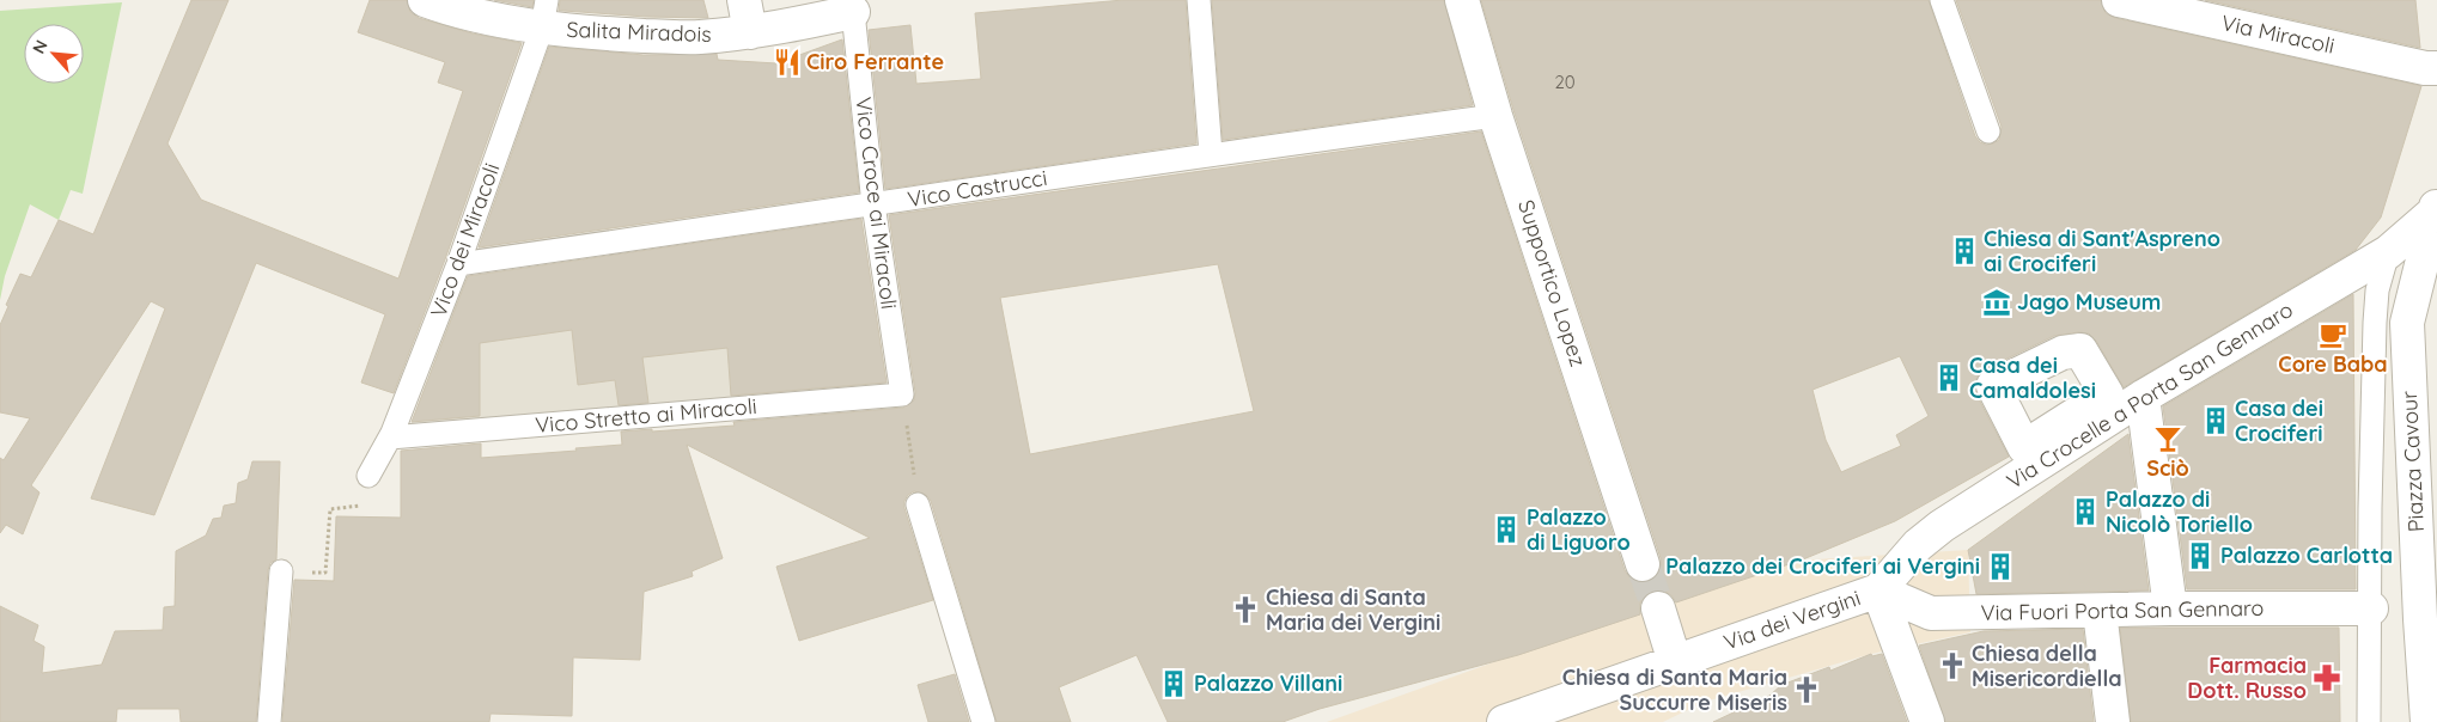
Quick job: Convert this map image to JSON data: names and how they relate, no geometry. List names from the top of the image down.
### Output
{
  "streets": {
    "street": [
      "Salita Miradois",
      "Via Miracoli",
      "Supportico Lopez",
      "Via Crocelle a Porta San Gennaro",
      "Piazza Cavour",
      "Via Fuori Porta San Gennaro",
      "Via dei Vergini"
    ],
    "lane": [
      "Vico Castrucci",
      "Vico Croce ai Miracoli",
      "Vico dei Miracoli",
      "Vico Stretto ai Miracoli"
    ]
  },
  "crossings": [
    ["Salita Miradois", "Vico Croce ai Miracoli"],
    ["Salita Miradois", "Vico dei Miracoli"],
    ["Vico Castrucci", "Vico Croce ai Miracoli"],
    ["Vico Castrucci", "Vico dei Miracoli"],
    ["Vico Castrucci", "Supportico Lopez"],
    ["Vico Croce ai Miracoli", "Vico Stretto ai Miracoli"],
    ["Vico dei Miracoli", "Vico Stretto ai Miracoli"],
    ["Via Crocelle a Porta San Gennaro", "Piazza Cavour"],
    ["Via Crocelle a Porta San Gennaro", "Via Fuori Porta San Gennaro"],
    ["Via Crocelle a Porta San Gennaro", "Via dei Vergini"],
    ["Via Fuori Porta San Gennaro", "Via dei Vergini"]
  ],
  "places": {
    "restaurant": ["Ciro Ferrante"],
    "building": [
      "Chiesa di Sant'Aspreno ai Crociferi",
      "Casa dei Camaldolesi",
      "Casa dei Crociferi",
      "Palazzo di Nicolò Toriello",
      "Palazzo di Liguoro",
      "Palazzo Carlotta",
      "Palazzo dei Crociferi ai Vergini",
      "Palazzo Villani"
    ],
    "museum": ["Jago Museum"],
    "cafe": ["Core Baba"],
    "bar": ["Sciò"],
    "church": ["Chiesa di Santa Maria dei Vergini", "Chiesa della Misericordiella", "Chiesa di Santa Maria Succurre Miseris"],
    "pharmacy": ["Farmacia Dott. Russo"]
  },
  "house_numbers": ["20"],
  "north": "top left"
}
